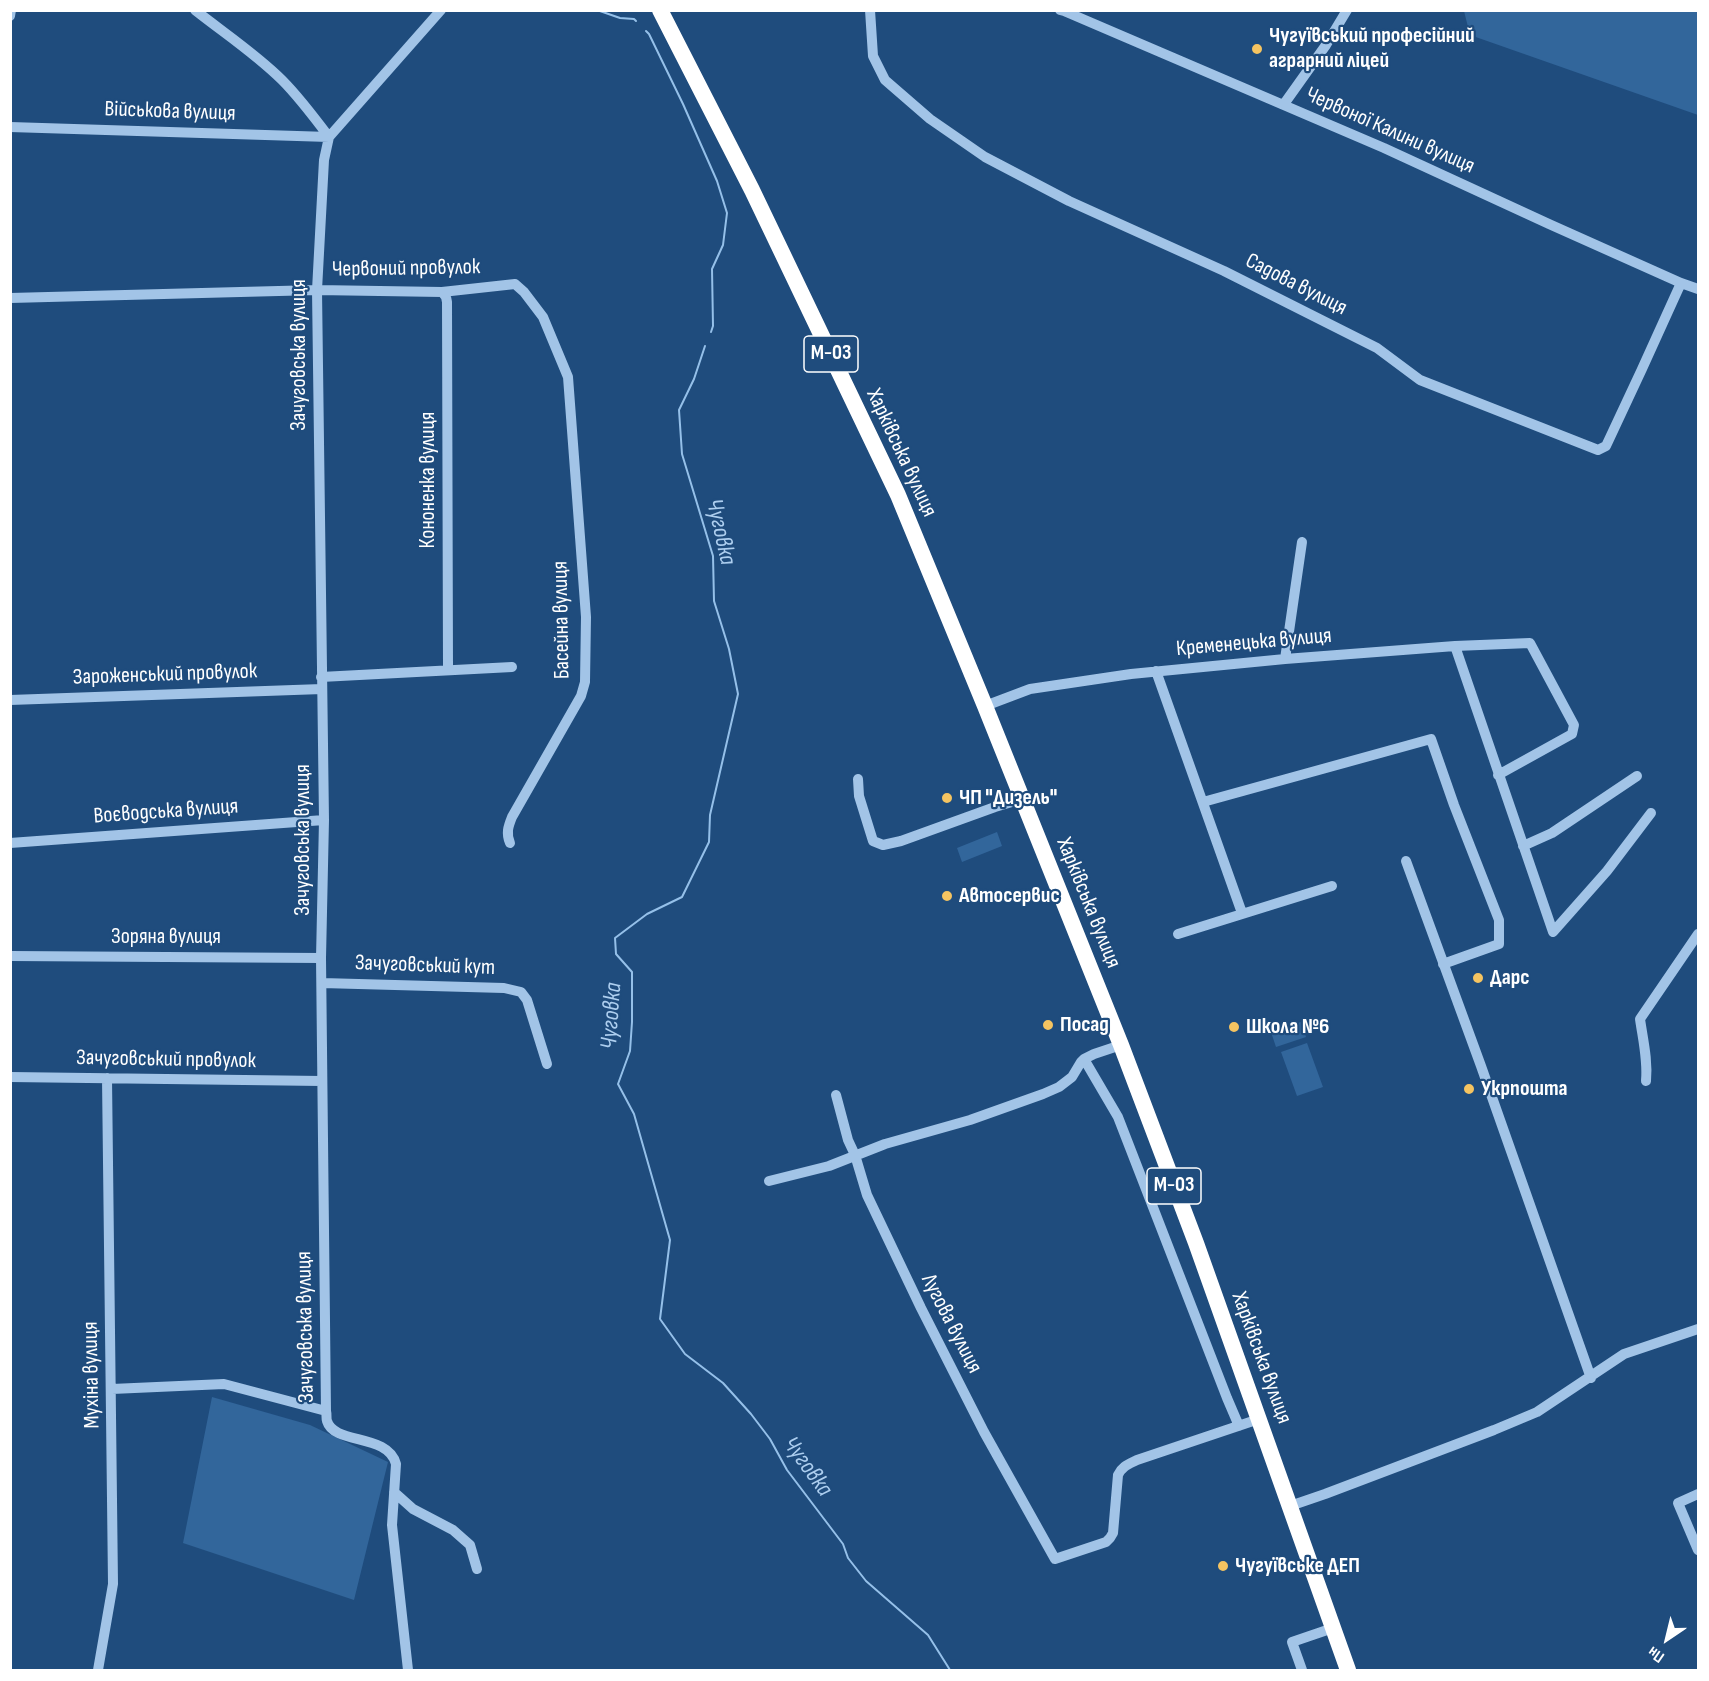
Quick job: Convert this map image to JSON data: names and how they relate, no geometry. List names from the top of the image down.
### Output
{
  "streets": {
    "highway": ["М-03", "Харківська вулиця"],
    "street": [
      "Військова вулиця",
      "Червоної Калини вулиця",
      "Червоний провулок",
      "Садова вулиця",
      "Зачуговська вулиця",
      "Кононенка вулиця",
      "Басейна вулиця",
      "Кременецька вулиця",
      "Зароженський провулок",
      "Воєводська вулиця",
      "Зоряна вулиця",
      "Зачуговський кут",
      "Зачуговський провулок",
      "Лугова вулиця",
      "Мухіна вулиця"
    ]
  },
  "crossings": [
    ["Військова вулиця", "Зачуговська вулиця"],
    ["Червоної Калини вулиця", "Садова вулиця"],
    ["Червоний провулок", "Зачуговська вулиця"],
    ["Червоний провулок", "Кононенка вулиця"],
    ["Червоний провулок", "Басейна вулиця"],
    ["Зачуговська вулиця", "Зароженський провулок"],
    ["Зачуговська вулиця", "Воєводська вулиця"],
    ["Зачуговська вулиця", "Зоряна вулиця"],
    ["Зачуговська вулиця", "Зачуговський кут"],
    ["Зачуговська вулиця", "Зачуговський провулок"],
    ["Харківська вулиця", "Кременецька вулиця"],
    ["Зачуговський провулок", "Мухіна вулиця"]
  ],
  "water": ["Чуговка"],
  "places": [
    "Чугуївський професійний аграрний ліцей",
    "ЧП \"Дизель\"",
    "Автосервис",
    "Дарс",
    "Посад",
    "Школа №6",
    "Укрпошта",
    "Чугуївське ДЕП"
  ],
  "north": "bottom left"
}
